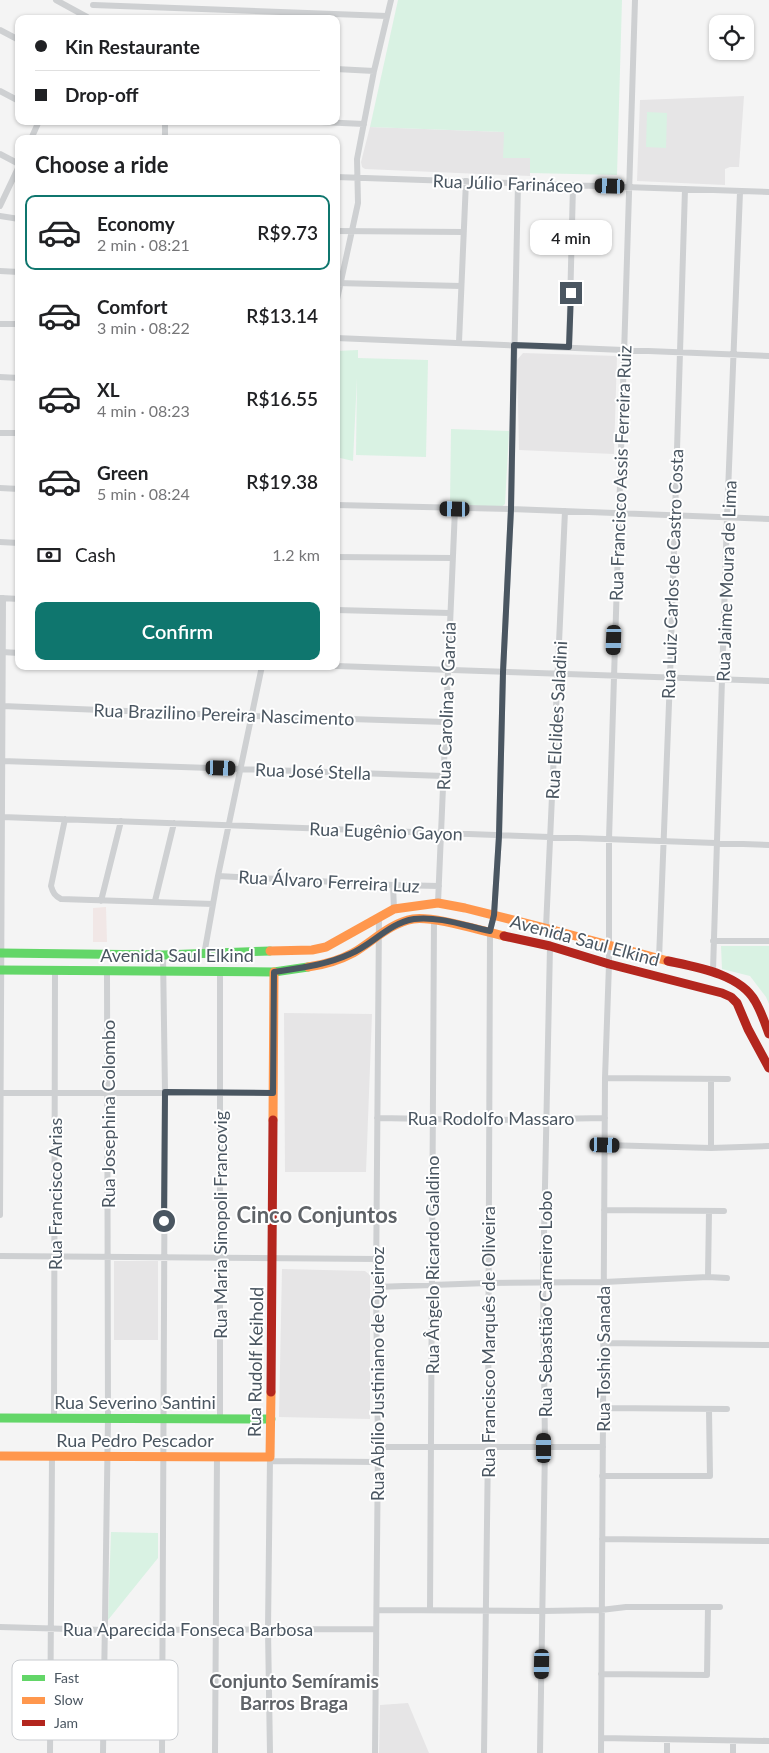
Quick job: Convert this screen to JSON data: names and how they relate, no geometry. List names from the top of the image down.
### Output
{
  "streets": {
    "main road": [
      "Avenida Saul Elkind",
      "Rua Rudolf Keihold",
      "Rua Severino Santini",
      "Rua Pedro Pescador"
    ],
    "street": [
      "Rua Júlio Farináceo",
      "Rua Francisco Assis Ferreira Ruiz",
      "Rua Luiz Carlos de Castro Costa",
      "Rua Jaime Moura de Lima",
      "Rua Carolina S Garcia",
      "Rua Brazilino Pereira Nascimento",
      "Rua Elclides Saladini",
      "Rua José Stella",
      "Rua Eugênio Gayon",
      "Rua Álvaro Ferreira Luz",
      "Rua Josephina Colombo",
      "Rua Rodolfo Massaro",
      "Rua Francisco Arias",
      "Rua Maria Sinopoli Francovig",
      "Rua Ângelo Ricardo Galdino",
      "Rua Sebastião Carneiro Lobo",
      "Rua Francisco Marquês de Oliveira",
      "Rua Toshio Sanada",
      "Rua Abílio Justiniano de Queiroz",
      "Rua Aparecida Fonseca Barbosa"
    ]
  },
  "crossings": [
    ["Rua Júlio Farináceo", "Rua Francisco Assis Ferreira Ruiz"],
    ["Rua Júlio Farináceo", "Rua Luiz Carlos de Castro Costa"],
    ["Rua Júlio Farináceo", "Rua Jaime Moura de Lima"],
    ["Rua Júlio Farináceo", "Rua Francisco Marquês de Oliveira"],
    ["Rua Francisco Assis Ferreira Ruiz", "Rua Eugênio Gayon"],
    ["Rua Francisco Assis Ferreira Ruiz", "Avenida Saul Elkind"],
    ["Rua Francisco Assis Ferreira Ruiz", "Rua Toshio Sanada"],
    ["Rua Luiz Carlos de Castro Costa", "Rua Eugênio Gayon"],
    ["Rua Luiz Carlos de Castro Costa", "Avenida Saul Elkind"],
    ["Rua Jaime Moura de Lima", "Rua Eugênio Gayon"],
    ["Rua Jaime Moura de Lima", "Avenida Saul Elkind"],
    ["Rua Carolina S Garcia", "Rua Brazilino Pereira Nascimento"],
    ["Rua Carolina S Garcia", "Rua José Stella"],
    ["Rua Carolina S Garcia", "Rua Eugênio Gayon"],
    ["Rua Carolina S Garcia", "Rua Álvaro Ferreira Luz"],
    ["Rua Carolina S Garcia", "Avenida Saul Elkind"],
    ["Rua Elclides Saladini", "Rua Eugênio Gayon"],
    ["Rua Elclides Saladini", "Avenida Saul Elkind"],
    ["Rua Eugênio Gayon", "Rua Francisco Marquês de Oliveira"],
    ["Avenida Saul Elkind", "Rua Josephina Colombo"],
    ["Avenida Saul Elkind", "Rua Francisco Arias"],
    ["Avenida Saul Elkind", "Rua Maria Sinopoli Francovig"],
    ["Avenida Saul Elkind", "Rua Ângelo Ricardo Galdino"],
    ["Avenida Saul Elkind", "Rua Sebastião Carneiro Lobo"],
    ["Avenida Saul Elkind", "Rua Francisco Marquês de Oliveira"],
    ["Avenida Saul Elkind", "Rua Toshio Sanada"],
    ["Avenida Saul Elkind", "Rua Rudolf Keihold"],
    ["Avenida Saul Elkind", "Rua Abílio Justiniano de Queiroz"],
    ["Rua Josephina Colombo", "Rua Severino Santini"],
    ["Rua Josephina Colombo", "Rua Pedro Pescador"],
    ["Rua Josephina Colombo", "Rua Aparecida Fonseca Barbosa"],
    ["Rua Rodolfo Massaro", "Rua Ângelo Ricardo Galdino"],
    ["Rua Rodolfo Massaro", "Rua Sebastião Carneiro Lobo"],
    ["Rua Rodolfo Massaro", "Rua Francisco Marquês de Oliveira"],
    ["Rua Rodolfo Massaro", "Rua Toshio Sanada"],
    ["Rua Rodolfo Massaro", "Rua Abílio Justiniano de Queiroz"],
    ["Rua Francisco Arias", "Rua Severino Santini"],
    ["Rua Maria Sinopoli Francovig", "Rua Severino Santini"],
    ["Rua Rudolf Keihold", "Rua Severino Santini"],
    ["Rua Rudolf Keihold", "Rua Pedro Pescador"],
    ["Rua Rudolf Keihold", "Rua Aparecida Fonseca Barbosa"],
    ["Rua Abílio Justiniano de Queiroz", "Rua Aparecida Fonseca Barbosa"]
  ],
  "districts": ["Cinco Conjuntos", "Conjunto Semíramis Barros Braga"],
  "legend": ["Fast", "Slow", "Jam"],
  "page": {
    "banner": ["Kin Restaurante", "Drop-off"],
    "heading": "Choose a ride",
    "list": [
      {
        "name": "Economy",
        "note": "2 min · 08:21",
        "value": "R$9.73"
      },
      {
        "name": "Comfort",
        "note": "3 min · 08:22",
        "value": "R$13.14"
      },
      {
        "name": "XL",
        "note": "4 min · 08:23",
        "value": "R$16.55"
      },
      {
        "name": "Green",
        "note": "5 min · 08:24",
        "value": "R$19.38"
      }
    ],
    "bubble": "4 min",
    "pay": ["Cash", "1.2 km"],
    "buttons": "Confirm"
  }
}
